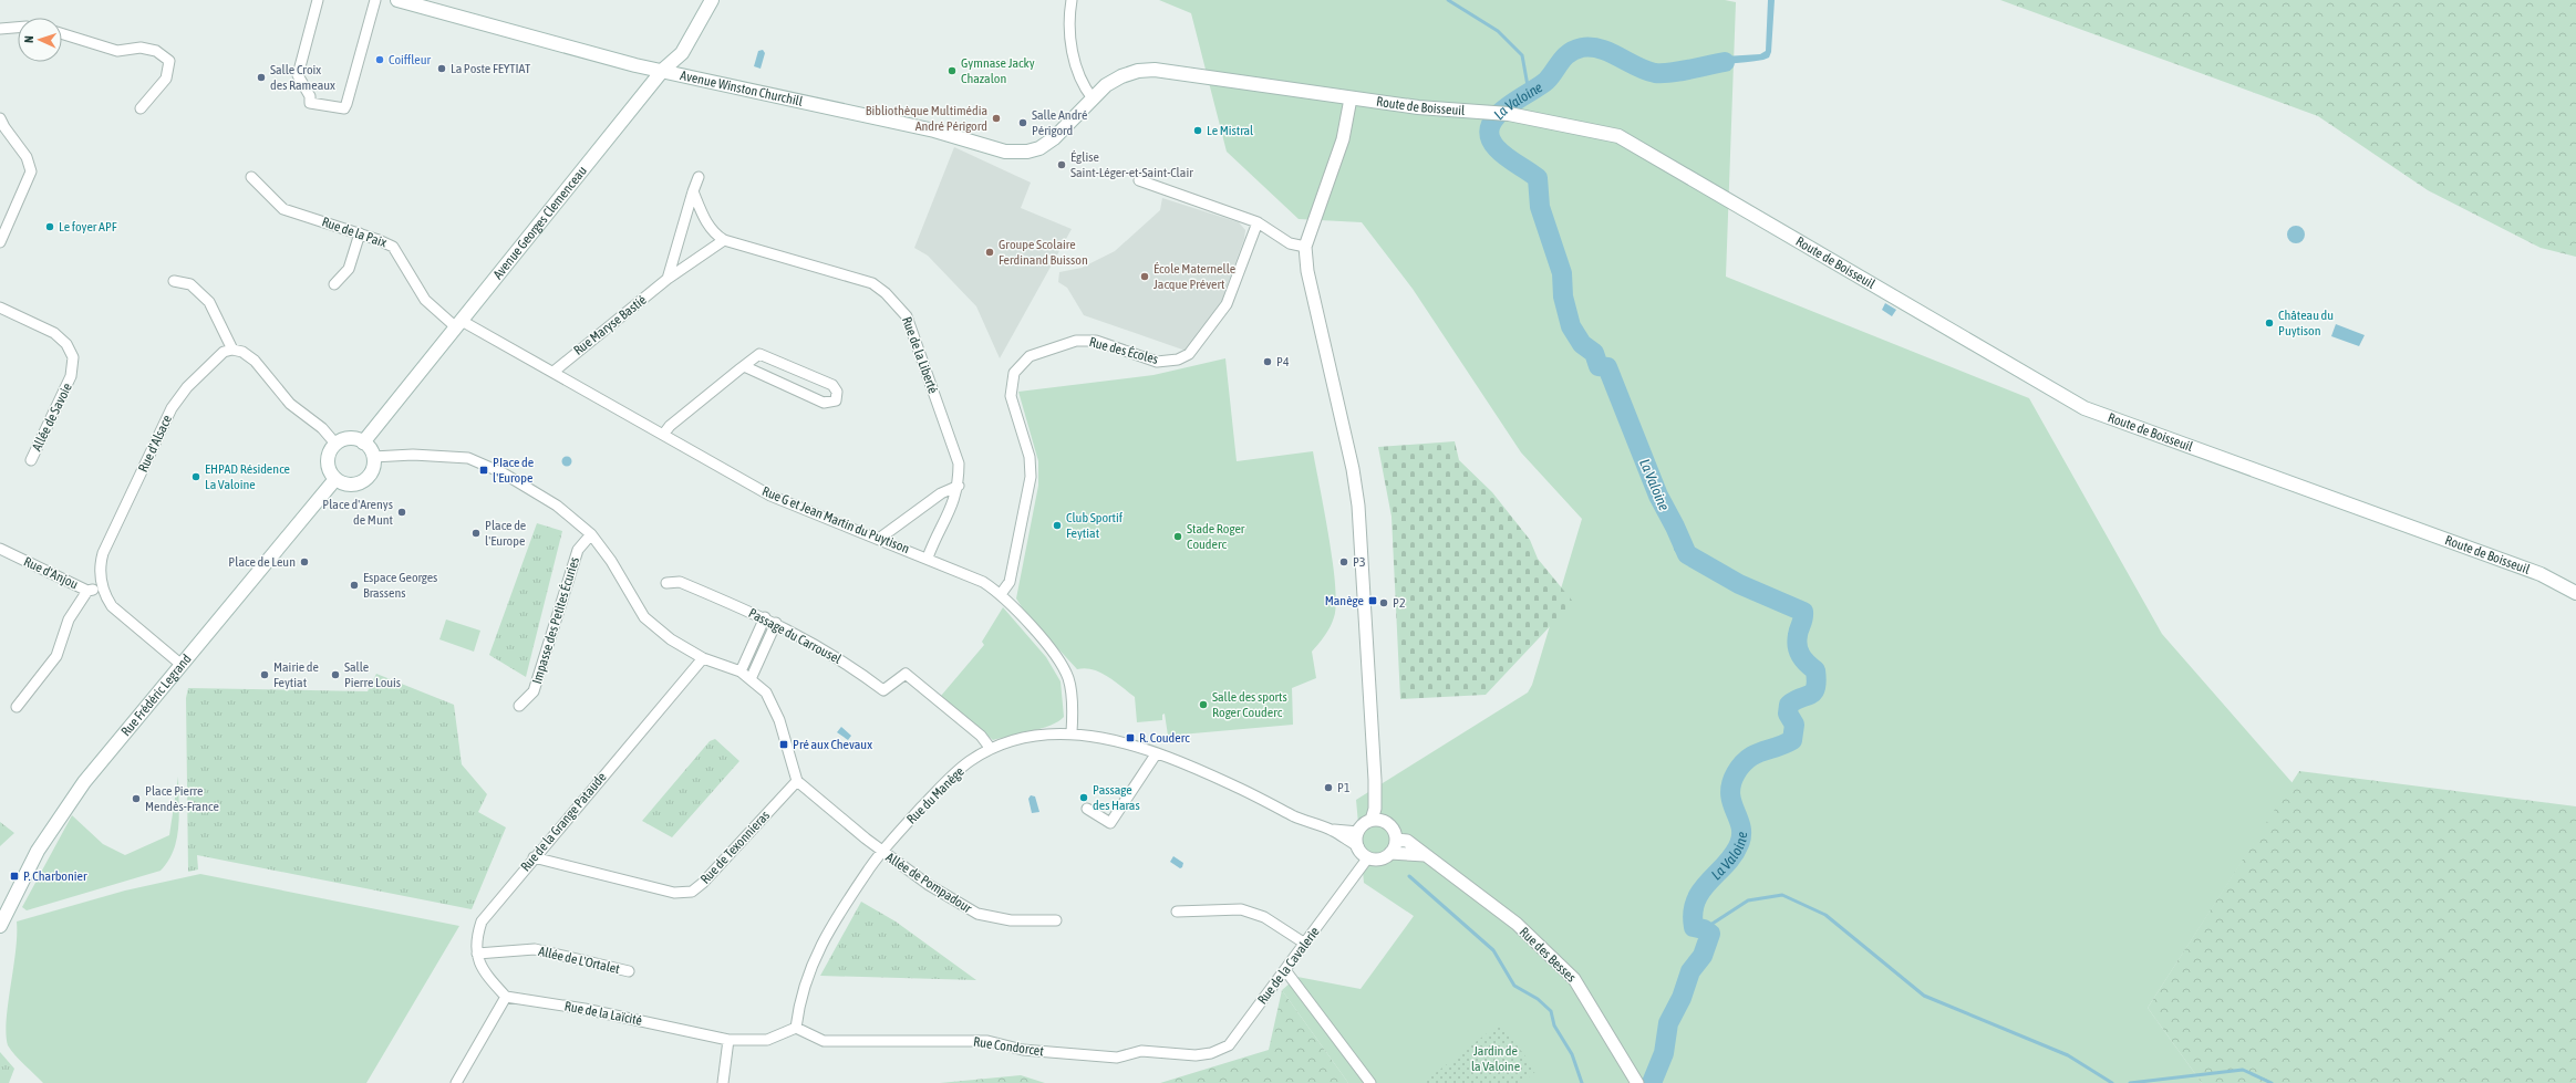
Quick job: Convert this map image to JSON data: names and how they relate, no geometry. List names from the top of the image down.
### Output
{
  "streets": {
    "main road": [
      "Avenue Winston Churchill",
      "Route de Boisseuil",
      "Avenue Georges Clemenceau",
      "Rue Frédéric Legrand"
    ],
    "street": [
      "Rue de la Paix",
      "Rue Maryse Bastié",
      "Rue des Écoles",
      "Rue de la Liberté",
      "Allée de Savoie",
      "Rue d'Alsace",
      "Rue G et Jean Martin du Puytison",
      "Rue d'Anjou",
      "Impasse des Petites Écuries",
      "Passage du Carrousel",
      "Rue du Manège",
      "Rue de la Grange Pataude",
      "Rue de Texonnieras",
      "Allée de Pompadour",
      "Rue des Besses",
      "Allée de L'Ortalet",
      "Rue de la Cavalerie",
      "Rue de la Laïcité",
      "Rue Condorcet"
    ]
  },
  "crossings": [
    ["Avenue Winston Churchill", "Route de Boisseuil"],
    ["Avenue Winston Churchill", "Avenue Georges Clemenceau"],
    ["Avenue Georges Clemenceau", "Rue de la Paix"],
    ["Avenue Georges Clemenceau", "Rue G et Jean Martin du Puytison"],
    ["Avenue Georges Clemenceau", "Rue Frédéric Legrand"],
    ["Rue de la Paix", "Rue G et Jean Martin du Puytison"],
    ["Rue Maryse Bastié", "Rue de la Liberté"],
    ["Rue Maryse Bastié", "Rue G et Jean Martin du Puytison"],
    ["Rue des Écoles", "Rue G et Jean Martin du Puytison"],
    ["Rue de la Liberté", "Rue G et Jean Martin du Puytison"],
    ["Rue d'Alsace", "Rue d'Anjou"],
    ["Rue d'Alsace", "Rue Frédéric Legrand"],
    ["Rue G et Jean Martin du Puytison", "Rue du Manège"],
    ["Passage du Carrousel", "Rue du Manège"],
    ["Rue du Manège", "Allée de Pompadour"],
    ["Rue du Manège", "Rue des Besses"],
    ["Rue du Manège", "Rue de la Cavalerie"],
    ["Rue du Manège", "Rue de la Laïcité"],
    ["Rue du Manège", "Rue Condorcet"],
    ["Rue de la Grange Pataude", "Rue de Texonnieras"],
    ["Rue de la Grange Pataude", "Allée de L'Ortalet"],
    ["Rue de la Grange Pataude", "Rue de la Laïcité"],
    ["Rue de Texonnieras", "Allée de Pompadour"],
    ["Rue des Besses", "Rue de la Cavalerie"],
    ["Rue de la Cavalerie", "Rue Condorcet"],
    ["Rue de la Laïcité", "Rue Condorcet"]
  ],
  "water": ["La Valoine"],
  "parks": ["Jardin de la Valoine"],
  "places": {
    "other": [
      "Coiffleur",
      "La Poste FEYTIAT",
      "Gymnase Jacky Chazalon",
      "Salle Croix des Rameaux",
      "Bibliothèque Multimédia André Périgord",
      "Salle André Périgord",
      "Le Mistral",
      "Église Saint-Léger-et-Saint-Clair",
      "Le foyer APF",
      "Groupe Scolaire Ferdinand Buisson",
      "École Maternelle Jacque Prévert",
      "Château du Puytison",
      "P4",
      "EHPAD Résidence La Valoine",
      "Place d'Arenys de Munt",
      "Club Sportif Feytiat",
      "Place de l'Europe",
      "Stade Roger Couderc",
      "Place de Leun",
      "P3",
      "Espace Georges Brassens",
      "P2",
      "Mairie de Feytiat",
      "Salle Pierre Louis",
      "Salle des sports Roger Couderc",
      "P1",
      "Passage des Haras",
      "Place Pierre Mendès-France"
    ],
    "transit": [
      "PIace de l'Europe",
      "Manège",
      "R. Couderc",
      "Pré aux Chevaux",
      "P. Charbonier"
    ]
  },
  "north": "left"
}
